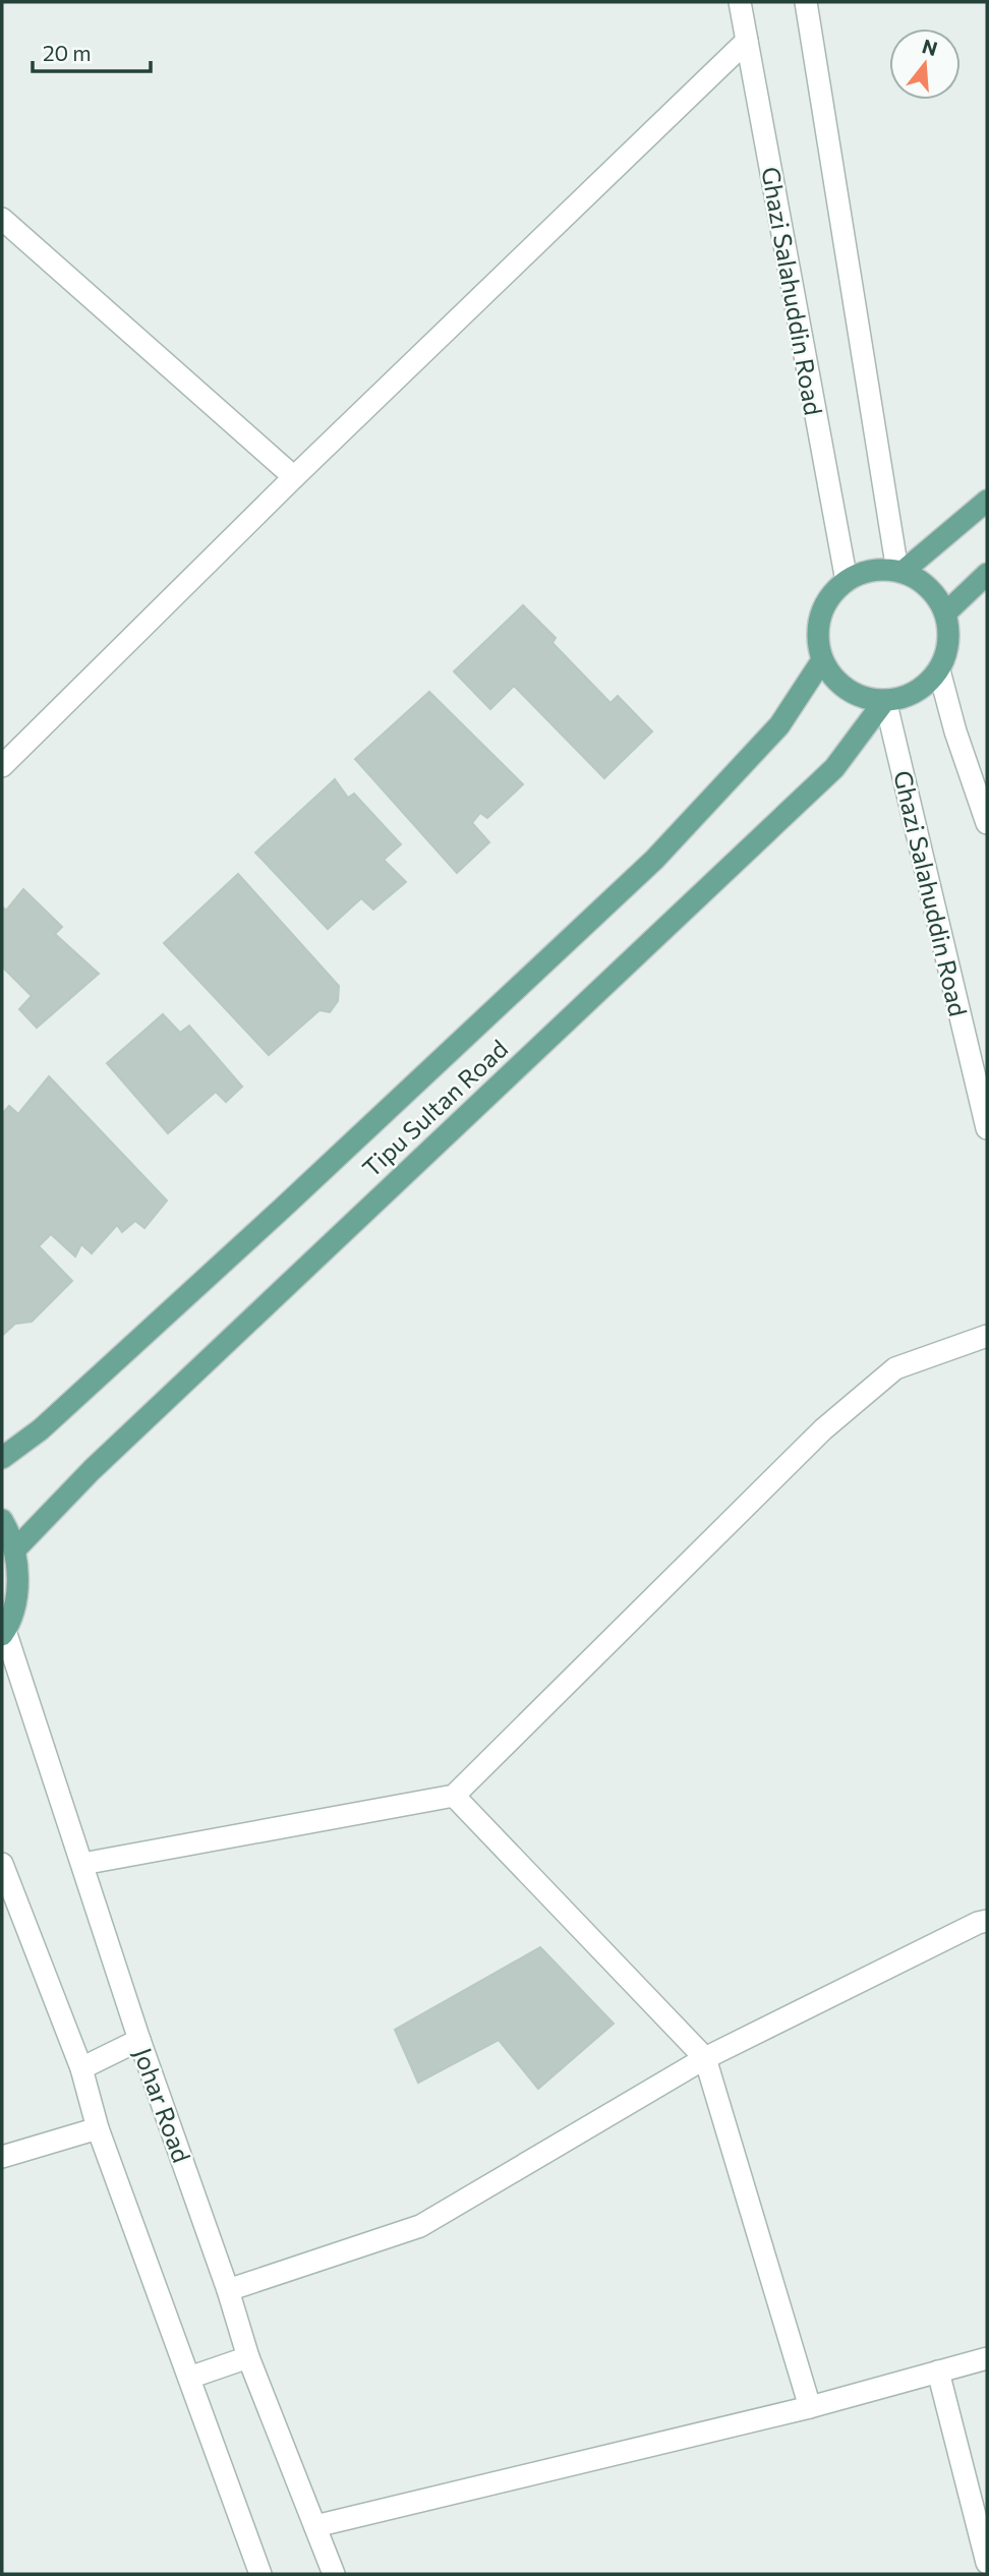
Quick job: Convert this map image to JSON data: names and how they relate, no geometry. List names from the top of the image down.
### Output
{
  "streets": {
    "main road": ["Tipu Sultan Road"],
    "street": ["Ghazi Salahuddin Road", "Johar Road"]
  },
  "crossings": [
    ["Ghazi Salahuddin Road", "Tipu Sultan Road"]
  ],
  "scale_bar": "20 m",
  "north": "top"
}
